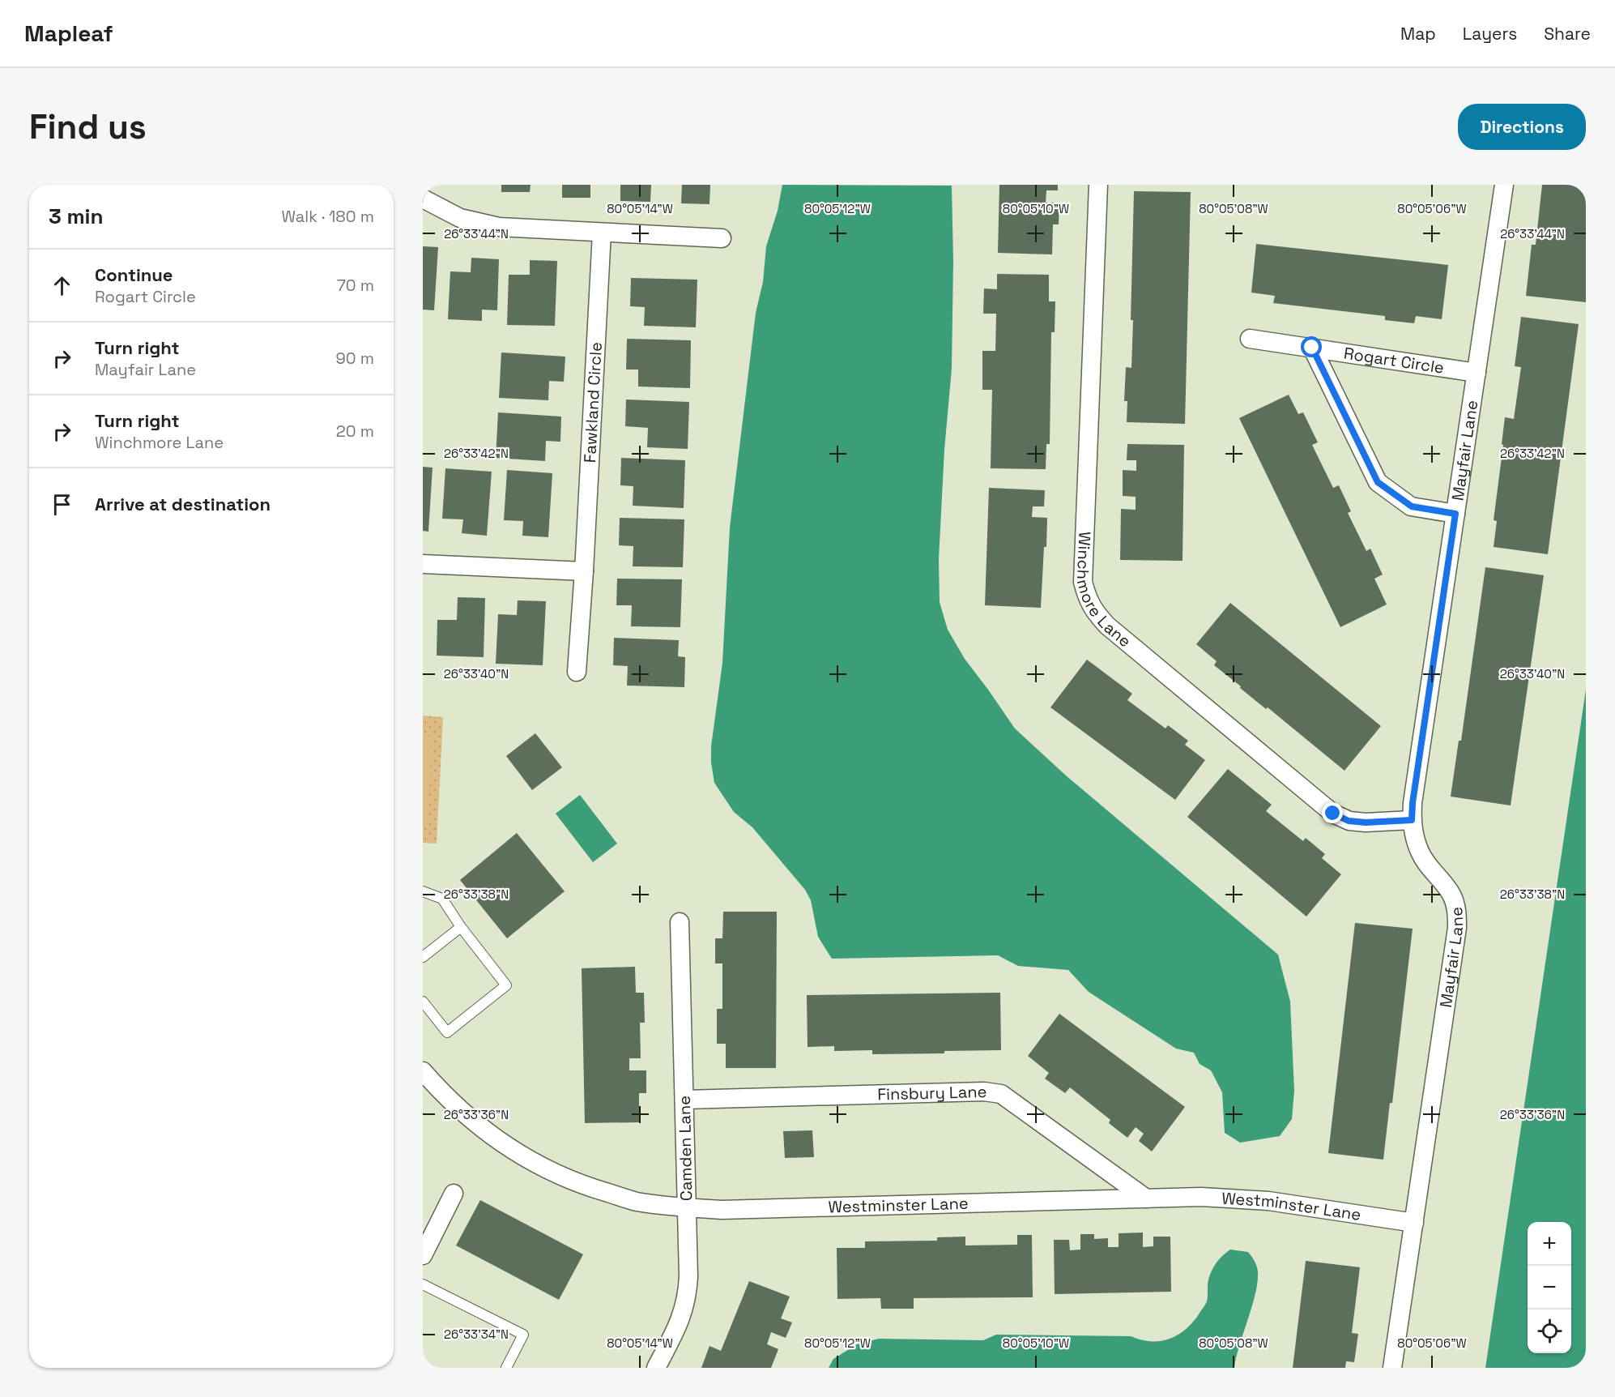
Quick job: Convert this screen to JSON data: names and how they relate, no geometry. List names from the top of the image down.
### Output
{
  "streets": {
    "street": [
      "Rogart Circle",
      "Fawkland Circle",
      "Mayfair Lane",
      "Winchmore Lane",
      "Finsbury Lane",
      "Camden Lane",
      "Westminster Lane"
    ]
  },
  "crossings": [
    ["Rogart Circle", "Mayfair Lane"],
    ["Mayfair Lane", "Winchmore Lane"],
    ["Mayfair Lane", "Westminster Lane"],
    ["Finsbury Lane", "Camden Lane"],
    ["Finsbury Lane", "Westminster Lane"],
    ["Camden Lane", "Westminster Lane"]
  ],
  "page": {
    "header": "Mapleaf",
    "nav": ["Map", "Layers", "Share"],
    "buttons": "Directions",
    "title": "Find us",
    "heading": ["3 min", "Walk · 180 m"],
    "list": [
      ["Continue", "Rogart Circle", "70 m"],
      ["Turn right", "Mayfair Lane", "90 m"],
      ["Turn right", "Winchmore Lane", "20 m"],
      "Arrive at destination"
    ],
    "map_buttons": ["+", "−"]
  },
  "coordinates": [
    "80°05'14\"W",
    "80°05'12\"W",
    "80°05'10\"W",
    "80°05'08\"W",
    "80°05'06\"W",
    "26°33'44\"N",
    "26°33'42\"N",
    "26°33'40\"N",
    "26°33'38\"N",
    "26°33'36\"N",
    "26°33'34\"N"
  ]
}
